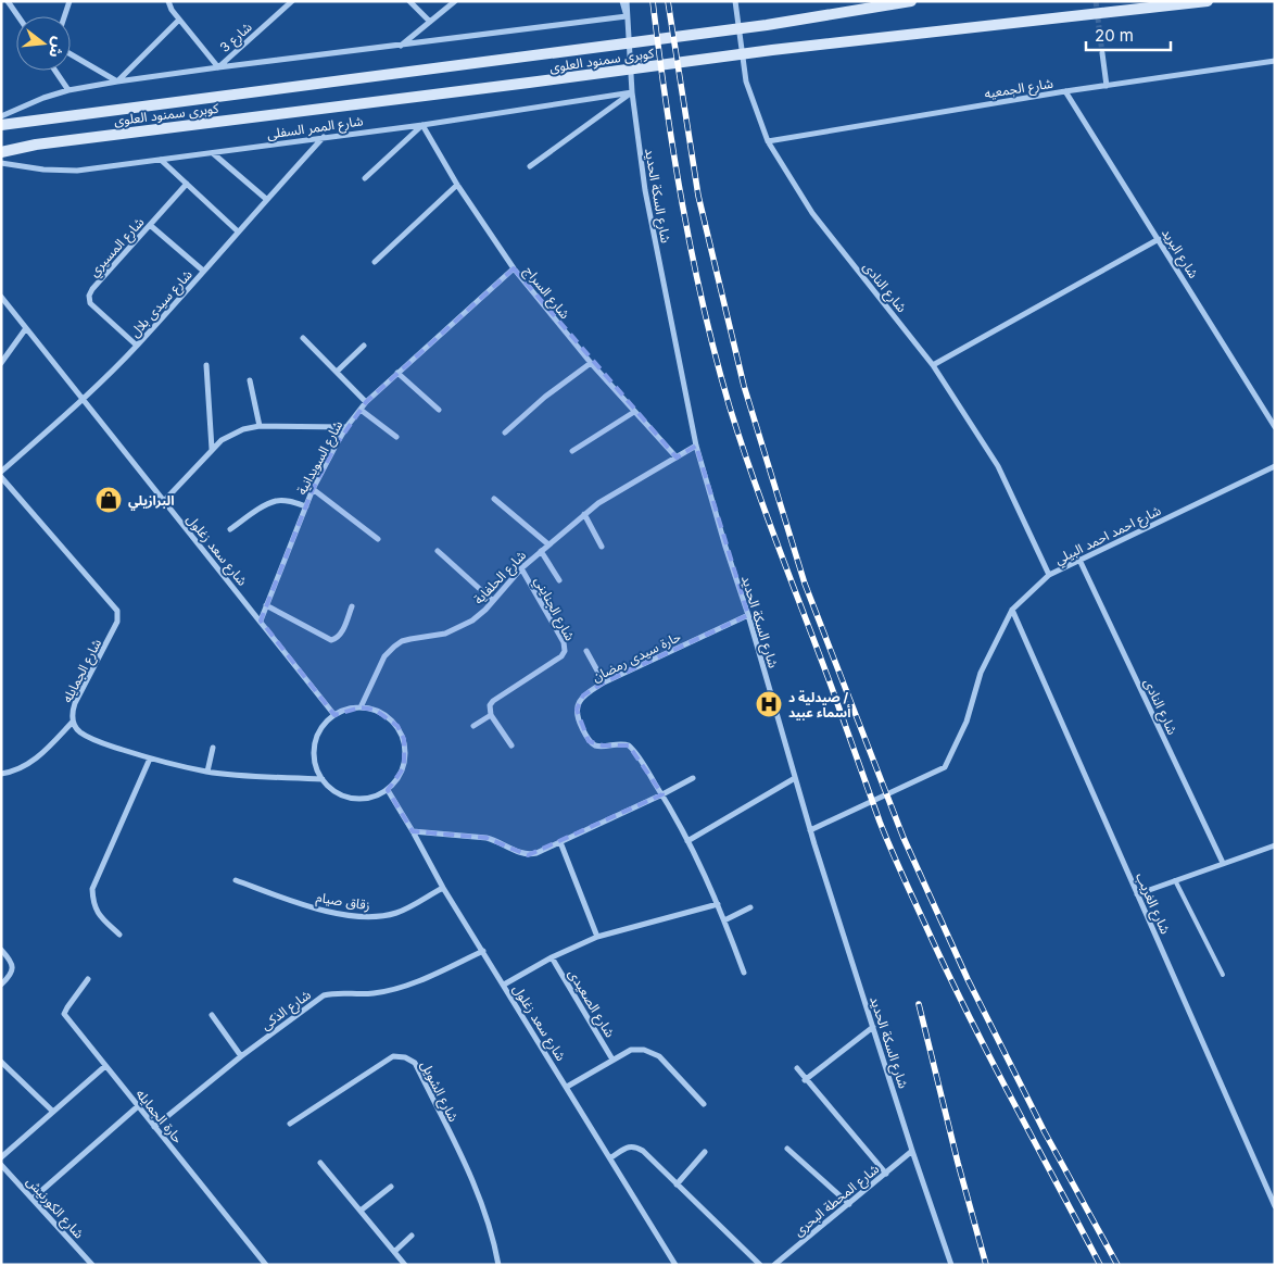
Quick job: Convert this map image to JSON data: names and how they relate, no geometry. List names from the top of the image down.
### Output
{
  "streets": {
    "main road": ["كوبرى سمنود العلوى"],
    "street": [
      "شارع 3",
      "شارع الجمعيه",
      "شارع الممر السفلى",
      "شارع السكة الحديد",
      "شارع المسيري",
      "شارع البريد",
      "شارع النادى",
      "شارع السراج",
      "شارع سيدى بلال",
      "شارع السويدانية",
      "شارع احمد احمد البيلي",
      "شارع سعد زغلول",
      "شارع الحلفاية",
      "شارع الجنايني",
      "حارة سيدى رمضان",
      "شارع الجمايله",
      "زقاق صيام",
      "شارع الغريب",
      "شارع الصعيدى",
      "شارع الذكى",
      "شارع الشويل",
      "حارة الجمايله",
      "شارع المحطة البحرى",
      "شارع الكورنيش"
    ]
  },
  "crossings": [
    ["شارع الجمعيه", "شارع البريد"],
    ["شارع الجمعيه", "شارع النادى"],
    ["شارع الممر السفلى", "شارع السكة الحديد"],
    ["شارع الممر السفلى", "شارع السراج"],
    ["شارع الممر السفلى", "شارع سيدى بلال"],
    ["شارع السكة الحديد", "شارع احمد احمد البيلي"],
    ["شارع السكة الحديد", "شارع الحلفاية"],
    ["شارع السكة الحديد", "حارة سيدى رمضان"],
    ["شارع السكة الحديد", "شارع المحطة البحرى"],
    ["شارع المسيري", "شارع سيدى بلال"],
    ["شارع النادى", "شارع احمد احمد البيلي"],
    ["شارع السراج", "شارع السويدانية"],
    ["شارع السراج", "شارع الحلفاية"],
    ["شارع سيدى بلال", "شارع سعد زغلول"],
    ["شارع السويدانية", "شارع سعد زغلول"],
    ["شارع احمد احمد البيلي", "شارع الغريب"],
    ["شارع سعد زغلول", "شارع الحلفاية"],
    ["شارع سعد زغلول", "شارع الجمايله"],
    ["شارع سعد زغلول", "زقاق صيام"],
    ["شارع سعد زغلول", "شارع الذكى"],
    ["شارع الحلفاية", "شارع الجنايني"],
    ["شارع الحلفاية", "شارع الجمايله"],
    ["شارع الذكى", "حارة الجمايله"]
  ],
  "places": {
    "shop": ["البرازيلي"],
    "hospital": ["صيدلية د / أسماء عبيد"]
  },
  "scale_bar": "20 m",
  "north": "right"
}
